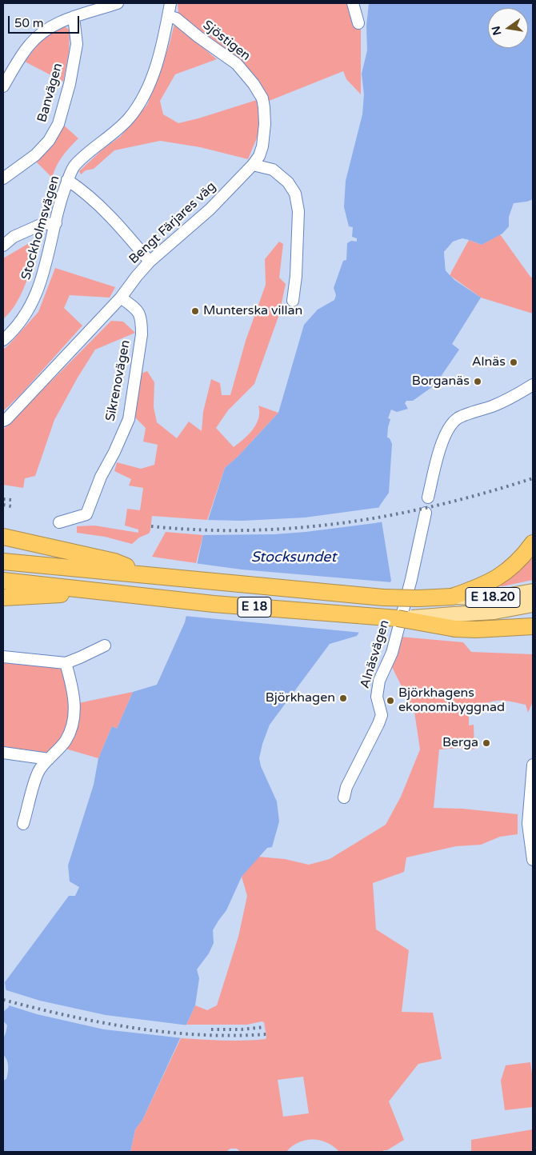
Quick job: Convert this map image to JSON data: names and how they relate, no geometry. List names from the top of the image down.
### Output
{
  "streets": {
    "highway": ["E 18"],
    "main road": ["E 18.20"],
    "street": [
      "Sjöstigen",
      "Banvägen",
      "Bengt Färjares väg",
      "Stockholmsvägen",
      "Sikrenovägen",
      "Alnäsvägen"
    ]
  },
  "crossings": [
    ["Sjöstigen", "Bengt Färjares väg"],
    ["Sjöstigen", "Stockholmsvägen"],
    ["Bengt Färjares väg", "Sikrenovägen"],
    ["E 18.20", "E 18"]
  ],
  "water": ["Stocksundet"],
  "places": [
    "Munterska villan",
    "Alnäs",
    "Borganäs",
    "Björkhagen",
    "Björkhagens ekonomibyggnad",
    "Berga"
  ],
  "scale_bar": "50 m",
  "north": "left"
}
